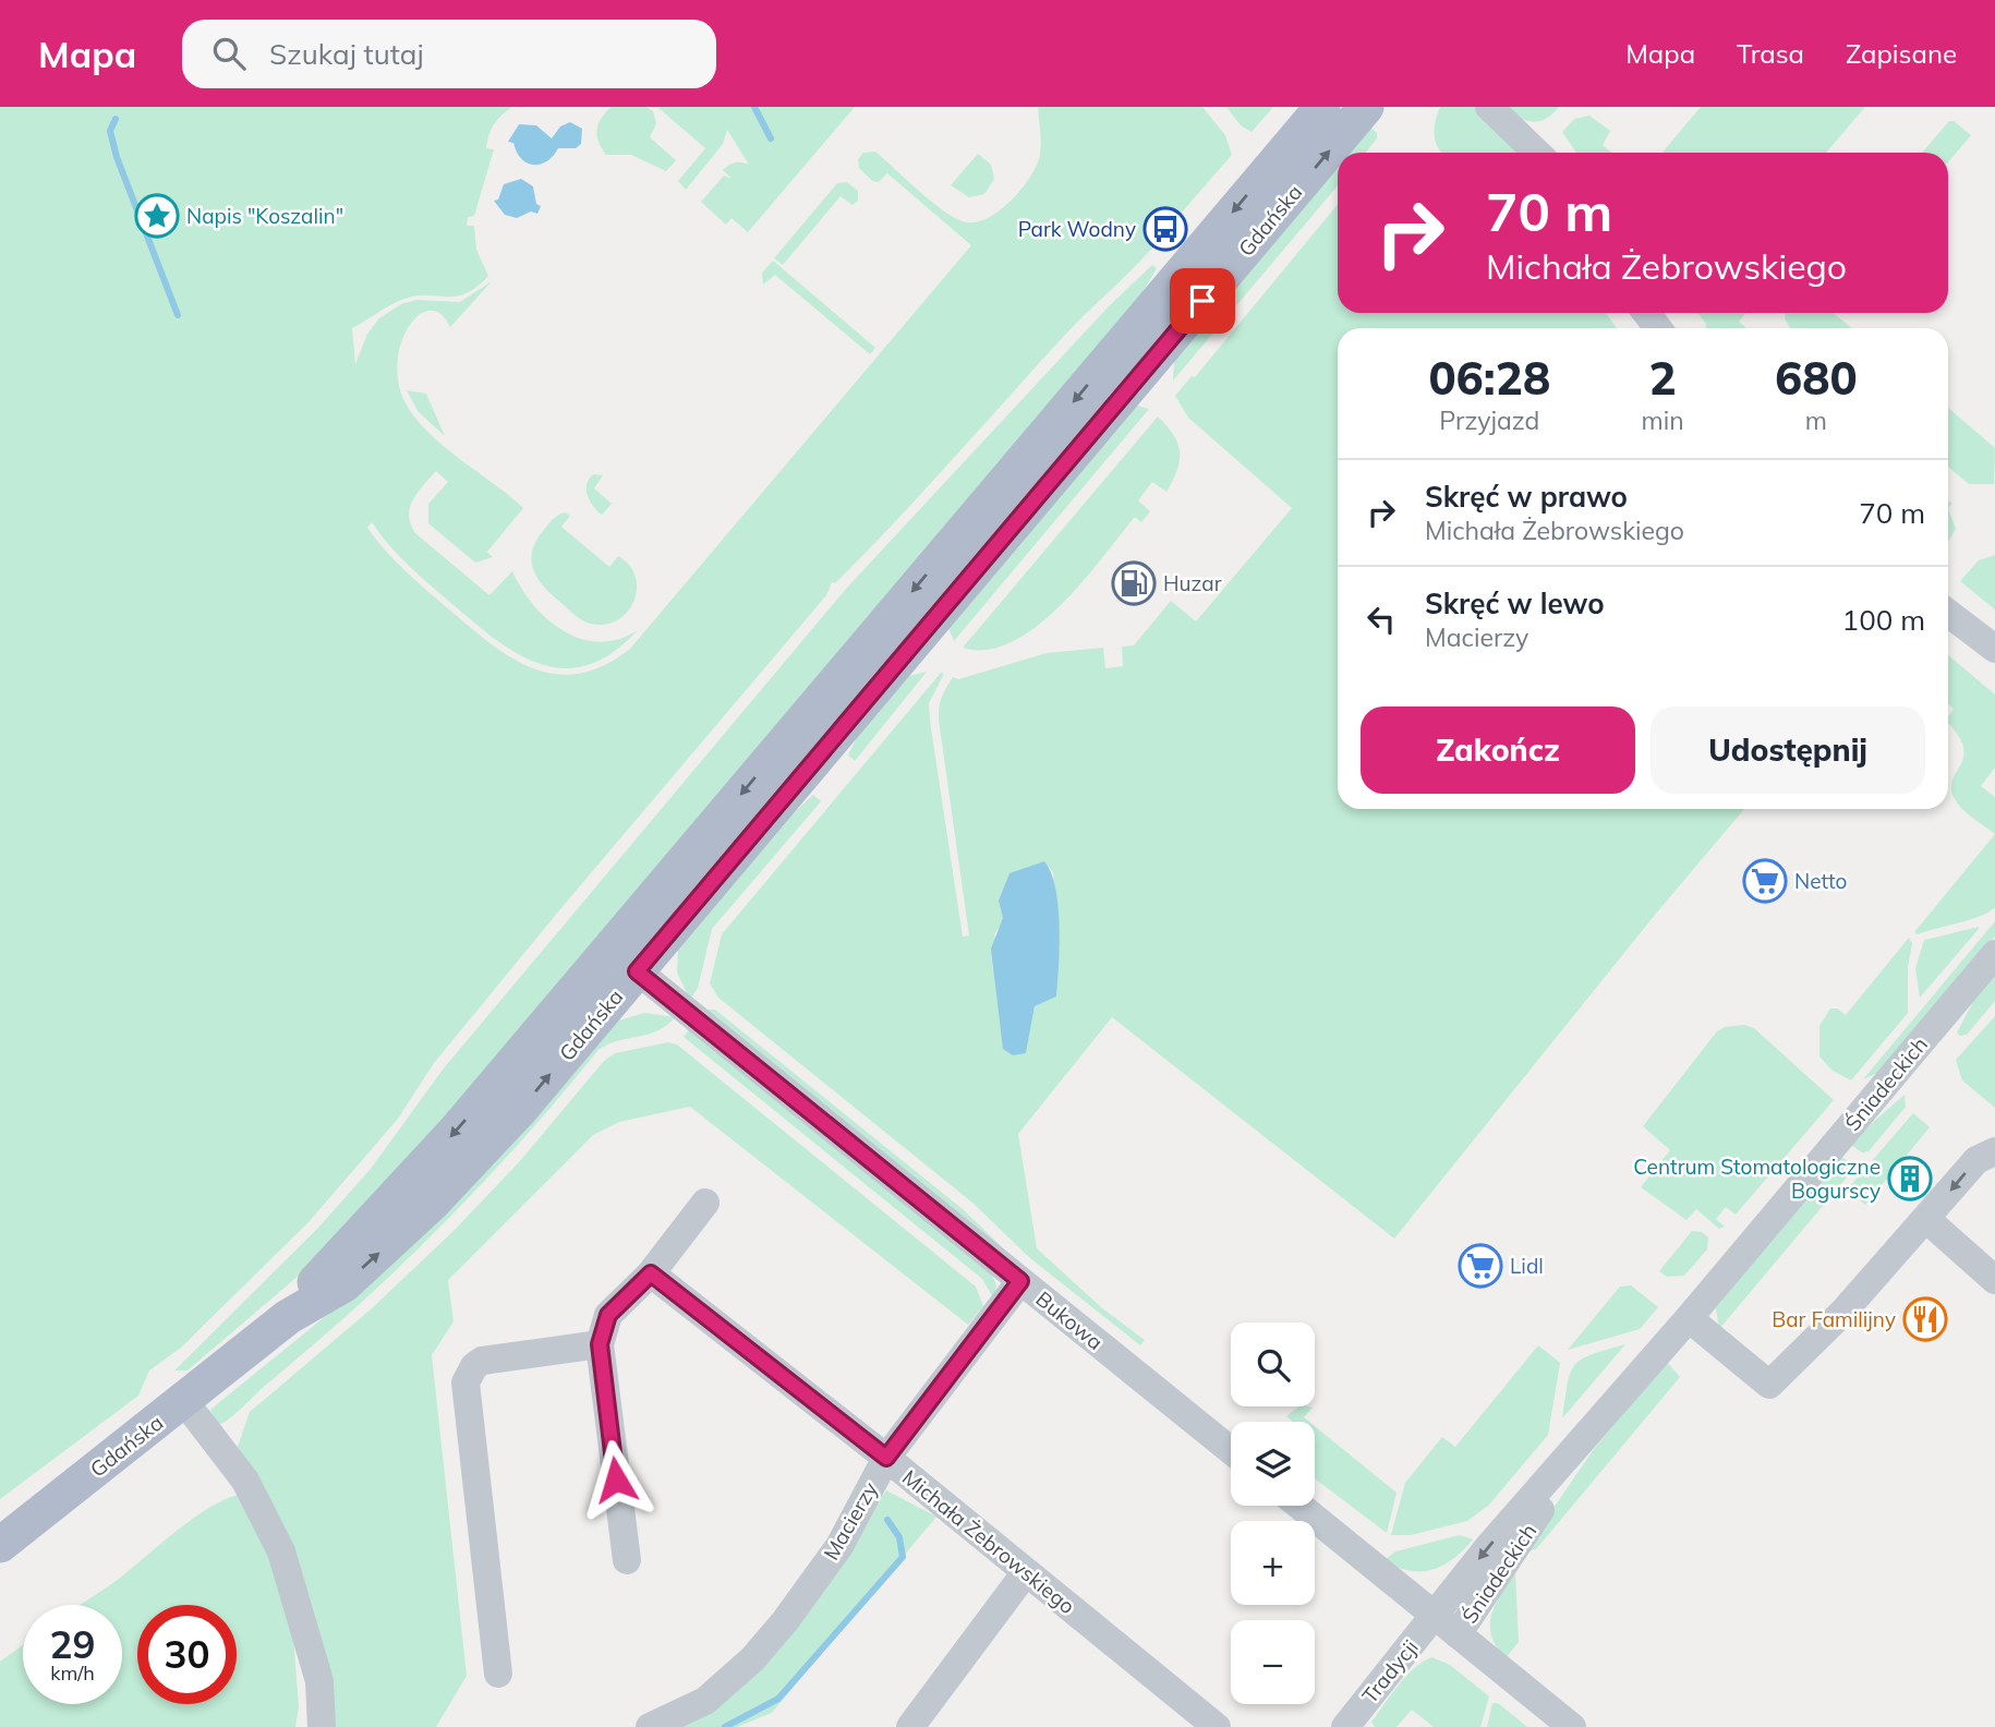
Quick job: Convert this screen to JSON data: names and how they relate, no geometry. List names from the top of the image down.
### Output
{
  "streets": {
    "main road": ["Gdańska"],
    "street": [
      "Śniadeckich",
      "Bukowa",
      "Macierzy",
      "Michała Żebrowskiego",
      "Tradycji"
    ]
  },
  "crossings": [
    ["Gdańska", "Bukowa"],
    ["Śniadeckich", "Tradycji"],
    ["Bukowa", "Macierzy"],
    ["Macierzy", "Michała Żebrowskiego"]
  ],
  "places": {
    "place": ["Napis \"Koszalin\""],
    "bus stop": ["Park Wodny"],
    "fuel station": ["Huzar"],
    "supermarket": ["Netto", "Lidl"],
    "building": ["Centrum Stomatologiczne Bogurscy"],
    "restaurant": ["Bar Familijny"]
  },
  "page": {
    "header": "Mapa",
    "search": "Szukaj tutaj",
    "nav": ["Mapa", "Trasa", "Zapisane"],
    "turn": ["70 m", "Michała Żebrowskiego"],
    "eta": [
      "06:28",
      "Przyjazd",
      "2",
      "min",
      "680",
      "m"
    ],
    "list": [
      {
        "name": "Skręć w prawo",
        "note": "Michała Żebrowskiego",
        "value": "70 m"
      },
      {
        "name": "Skręć w lewo",
        "note": "Macierzy",
        "value": "100 m"
      }
    ],
    "buttons": ["Zakończ", "Udostępnij"],
    "map_buttons": ["+", "−"],
    "speed": "29 km/h",
    "limit": "30"
  }
}
